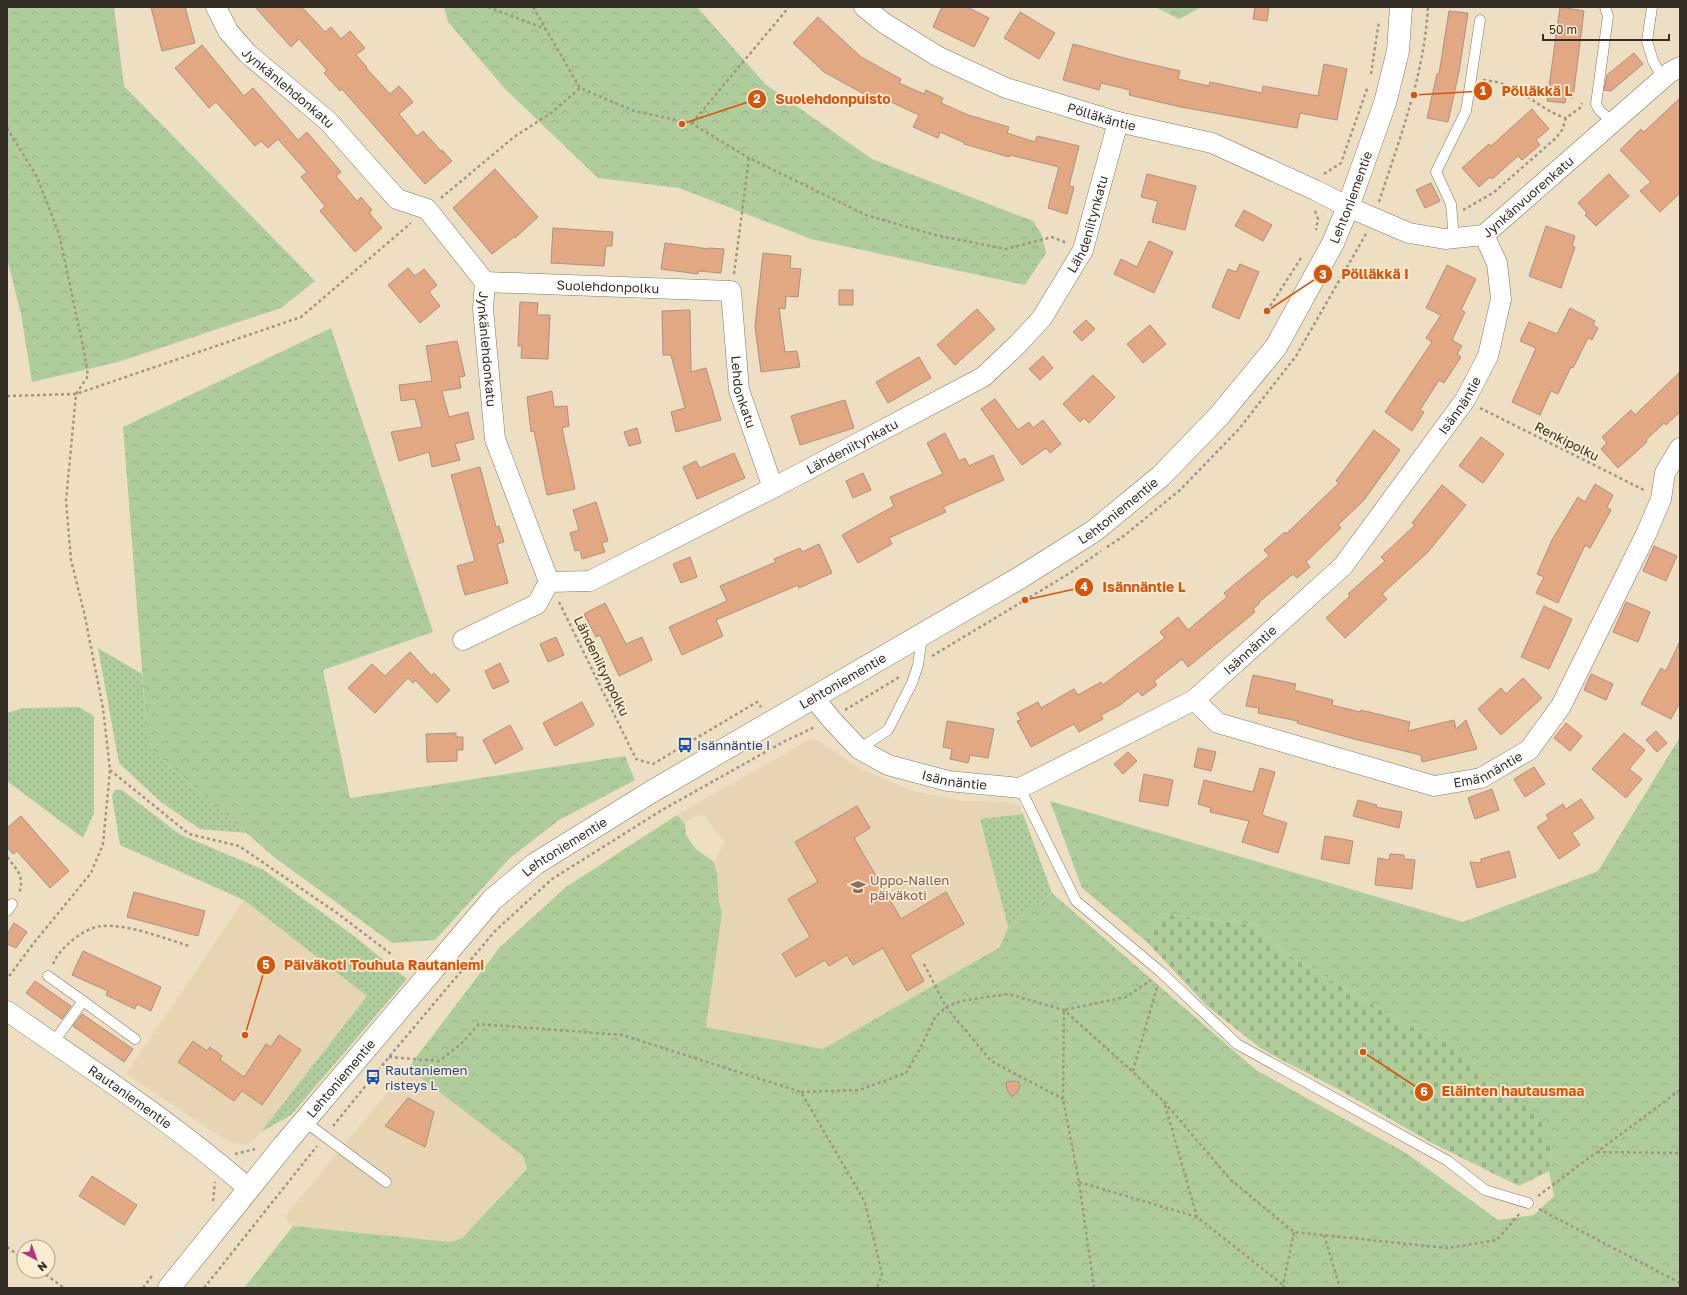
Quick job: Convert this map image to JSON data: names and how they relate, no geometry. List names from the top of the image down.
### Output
{
  "streets": {
    "main road": ["Lehtoniementie"],
    "street": [
      "Jynkänlehdonkatu",
      "Pölläkäntie",
      "Jynkänvuorenkatu",
      "Lähdeniitynkatu",
      "Suolehdonpolku",
      "Lehdonkatu",
      "Isännäntie",
      "Emännäntie",
      "Rautaniementie"
    ],
    "path": ["Renkipolku", "Lähdeniitynpolku"]
  },
  "crossings": [
    ["Jynkänlehdonkatu", "Lähdeniitynkatu"],
    ["Jynkänlehdonkatu", "Suolehdonpolku"],
    ["Jynkänlehdonkatu", "Lähdeniitynpolku"],
    ["Pölläkäntie", "Jynkänvuorenkatu"],
    ["Pölläkäntie", "Lehtoniementie"],
    ["Pölläkäntie", "Lähdeniitynkatu"],
    ["Jynkänvuorenkatu", "Lehtoniementie"],
    ["Jynkänvuorenkatu", "Isännäntie"],
    ["Lehtoniementie", "Isännäntie"],
    ["Lehtoniementie", "Rautaniementie"],
    ["Lähdeniitynkatu", "Lehdonkatu"],
    ["Lähdeniitynkatu", "Lähdeniitynpolku"],
    ["Suolehdonpolku", "Lehdonkatu"],
    ["Isännäntie", "Renkipolku"],
    ["Isännäntie", "Emännäntie"],
    ["Renkipolku", "Emännäntie"]
  ],
  "places": {
    "other": [
      "Pölläkkä L",
      "Suolehdonpuisto",
      "Pölläkkä I",
      "Isännäntie L",
      "Päiväkoti Touhula Rautaniemi",
      "Eläinten hautausmaa"
    ],
    "bus stop": ["Isännäntie I", "Rautaniemen risteys L"],
    "school or university": ["Uppo-Nallen päiväkoti"]
  },
  "scale_bar": "50 m",
  "north": "bottom right"
}
